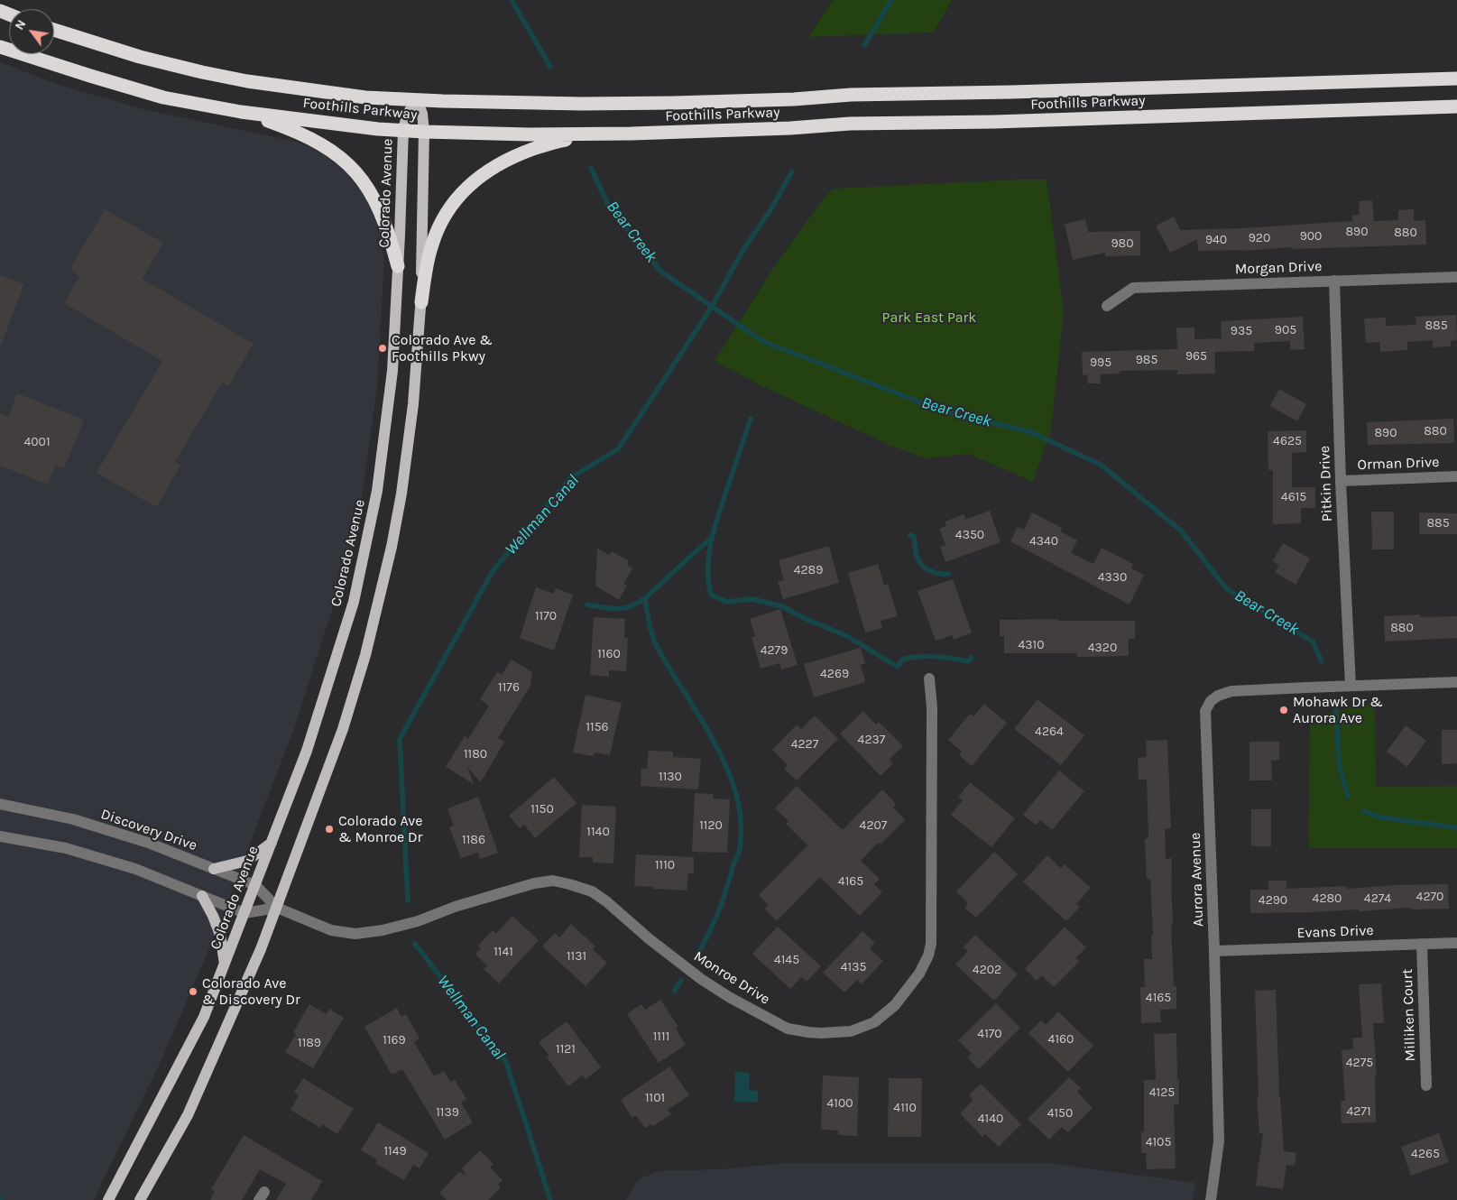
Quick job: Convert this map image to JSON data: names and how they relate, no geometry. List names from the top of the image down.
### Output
{
  "streets": {
    "highway": ["Foothills Parkway"],
    "main road": ["Colorado Avenue"],
    "street": [
      "Morgan Drive",
      "Orman Drive",
      "Pitkin Drive",
      "Discovery Drive",
      "Aurora Avenue",
      "Evans Drive",
      "Monroe Drive",
      "Milliken Court"
    ]
  },
  "crossings": [
    ["Foothills Parkway", "Colorado Avenue"],
    ["Colorado Avenue", "Discovery Drive"],
    ["Morgan Drive", "Pitkin Drive"],
    ["Orman Drive", "Pitkin Drive"],
    ["Pitkin Drive", "Aurora Avenue"],
    ["Discovery Drive", "Monroe Drive"],
    ["Aurora Avenue", "Evans Drive"],
    ["Evans Drive", "Milliken Court"]
  ],
  "water": ["Bear Creek", "Wellman Canal"],
  "parks": ["Park East Park"],
  "places": [
    "Colorado Ave & Foothills Pkwy",
    "Mohawk Dr & Aurora Ave",
    "Colorado Ave & Monroe Dr",
    "Colorado Ave & Discovery Dr"
  ],
  "house_numbers": [
    "890",
    "880",
    "900",
    "920",
    "940",
    "980",
    "885",
    "905",
    "935",
    "965",
    "985",
    "995",
    "880",
    "890",
    "4625",
    "4001",
    "4615",
    "885",
    "4350",
    "4340",
    "4289",
    "4330",
    "1170",
    "880",
    "4310",
    "4320",
    "4279",
    "1160",
    "4269",
    "1176",
    "1156",
    "4264",
    "4237",
    "4227",
    "1180",
    "1130",
    "1150",
    "1120",
    "4207",
    "1140",
    "1186",
    "1110",
    "4165",
    "4270",
    "4280",
    "4274",
    "4290",
    "1141",
    "1131",
    "4145",
    "4135",
    "4202",
    "4165",
    "4170",
    "1111",
    "4160",
    "1169",
    "1189",
    "1121",
    "4275",
    "4125",
    "1101",
    "4100",
    "4110",
    "4271",
    "1139",
    "4150",
    "4140",
    "4105",
    "1149",
    "4265"
  ],
  "north": "top left"
}
